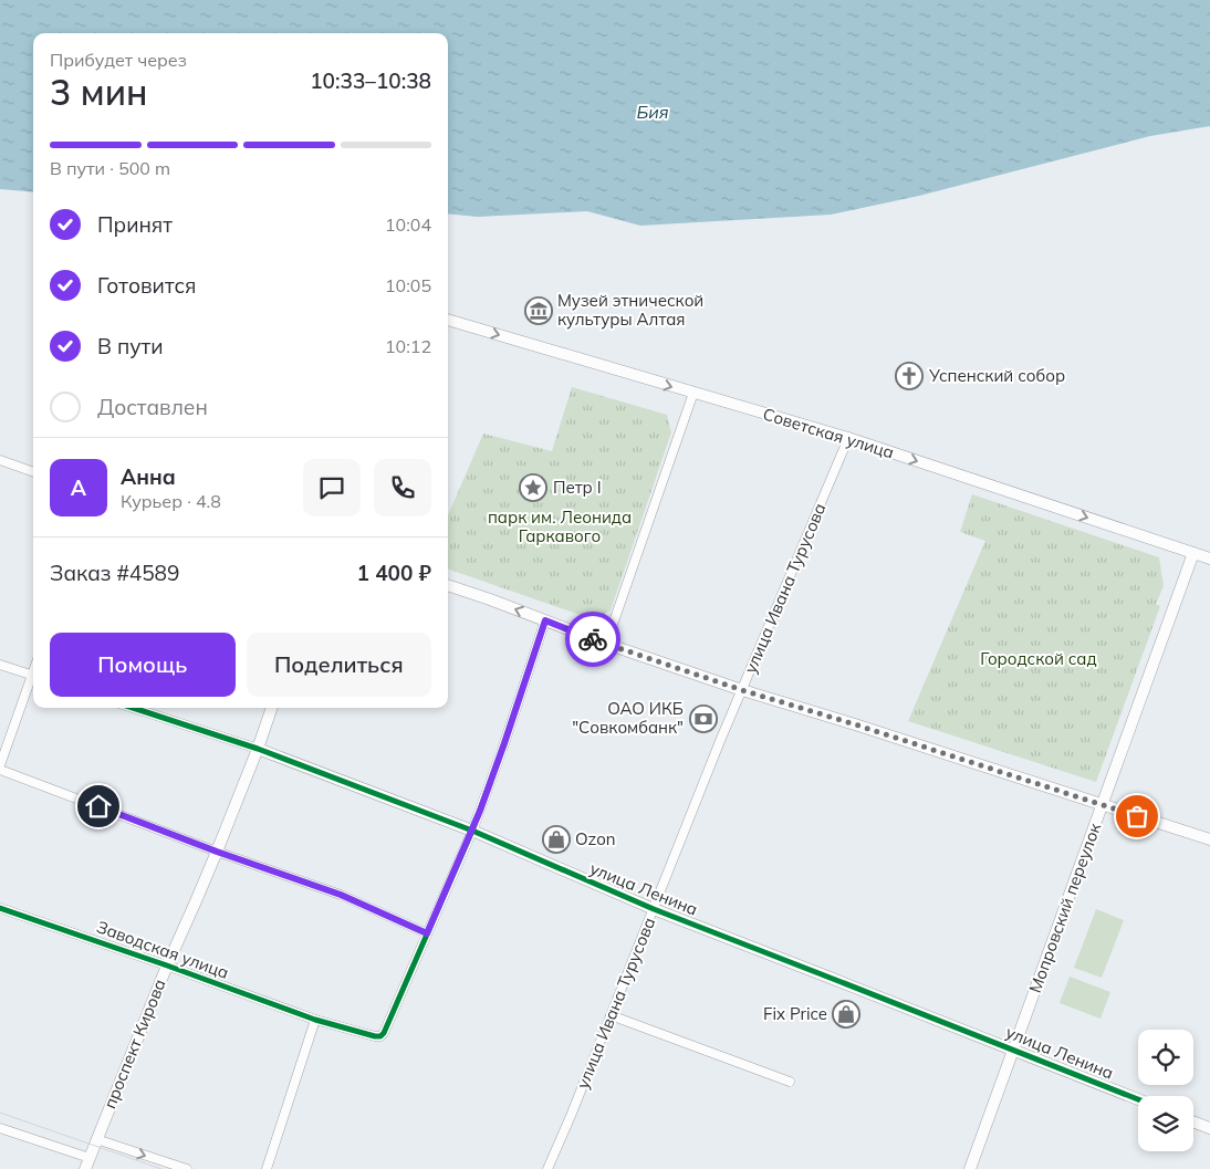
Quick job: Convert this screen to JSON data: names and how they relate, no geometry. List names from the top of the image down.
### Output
{
  "streets": {
    "street": [
      "Советская улица",
      "улица Ивана Турусова",
      "улица Ленина",
      "Мопровский переулок",
      "Заводская улица",
      "проспект Кирова"
    ]
  },
  "crossings": [
    ["Советская улица", "улица Ивана Турусова"],
    ["Советская улица", "Мопровский переулок"],
    ["улица Ивана Турусова", "улица Ленина"],
    ["улица Ленина", "Мопровский переулок"],
    ["улица Ленина", "проспект Кирова"],
    ["Заводская улица", "проспект Кирова"]
  ],
  "one_way": ["Советская улица"],
  "water": ["Бия"],
  "parks": ["парк им. Леонида Гаркавого", "Городской сад"],
  "places": {
    "museum": ["Музей этнической культуры Алтая"],
    "church": ["Успенский собор"],
    "place": ["Петр I"],
    "bank": ["ОАО ИКБ \"Совкомбанк\""],
    "shop": ["Ozon", "Fix Price"]
  },
  "page": {
    "heading": ["3 мин", "Прибудет через", "10:33–10:38"],
    "panel": [
      "Анна",
      "Курьер · 4.8",
      "Заказ #4589",
      "1 400 ₽"
    ],
    "bar": "В пути · 500 m",
    "list": [
      ["Принят", "10:04"],
      ["Готовится", "10:05"],
      ["В пути", "10:12"],
      "Доставлен"
    ],
    "round": "А",
    "buttons": ["Помощь", "Поделиться"]
  }
}
